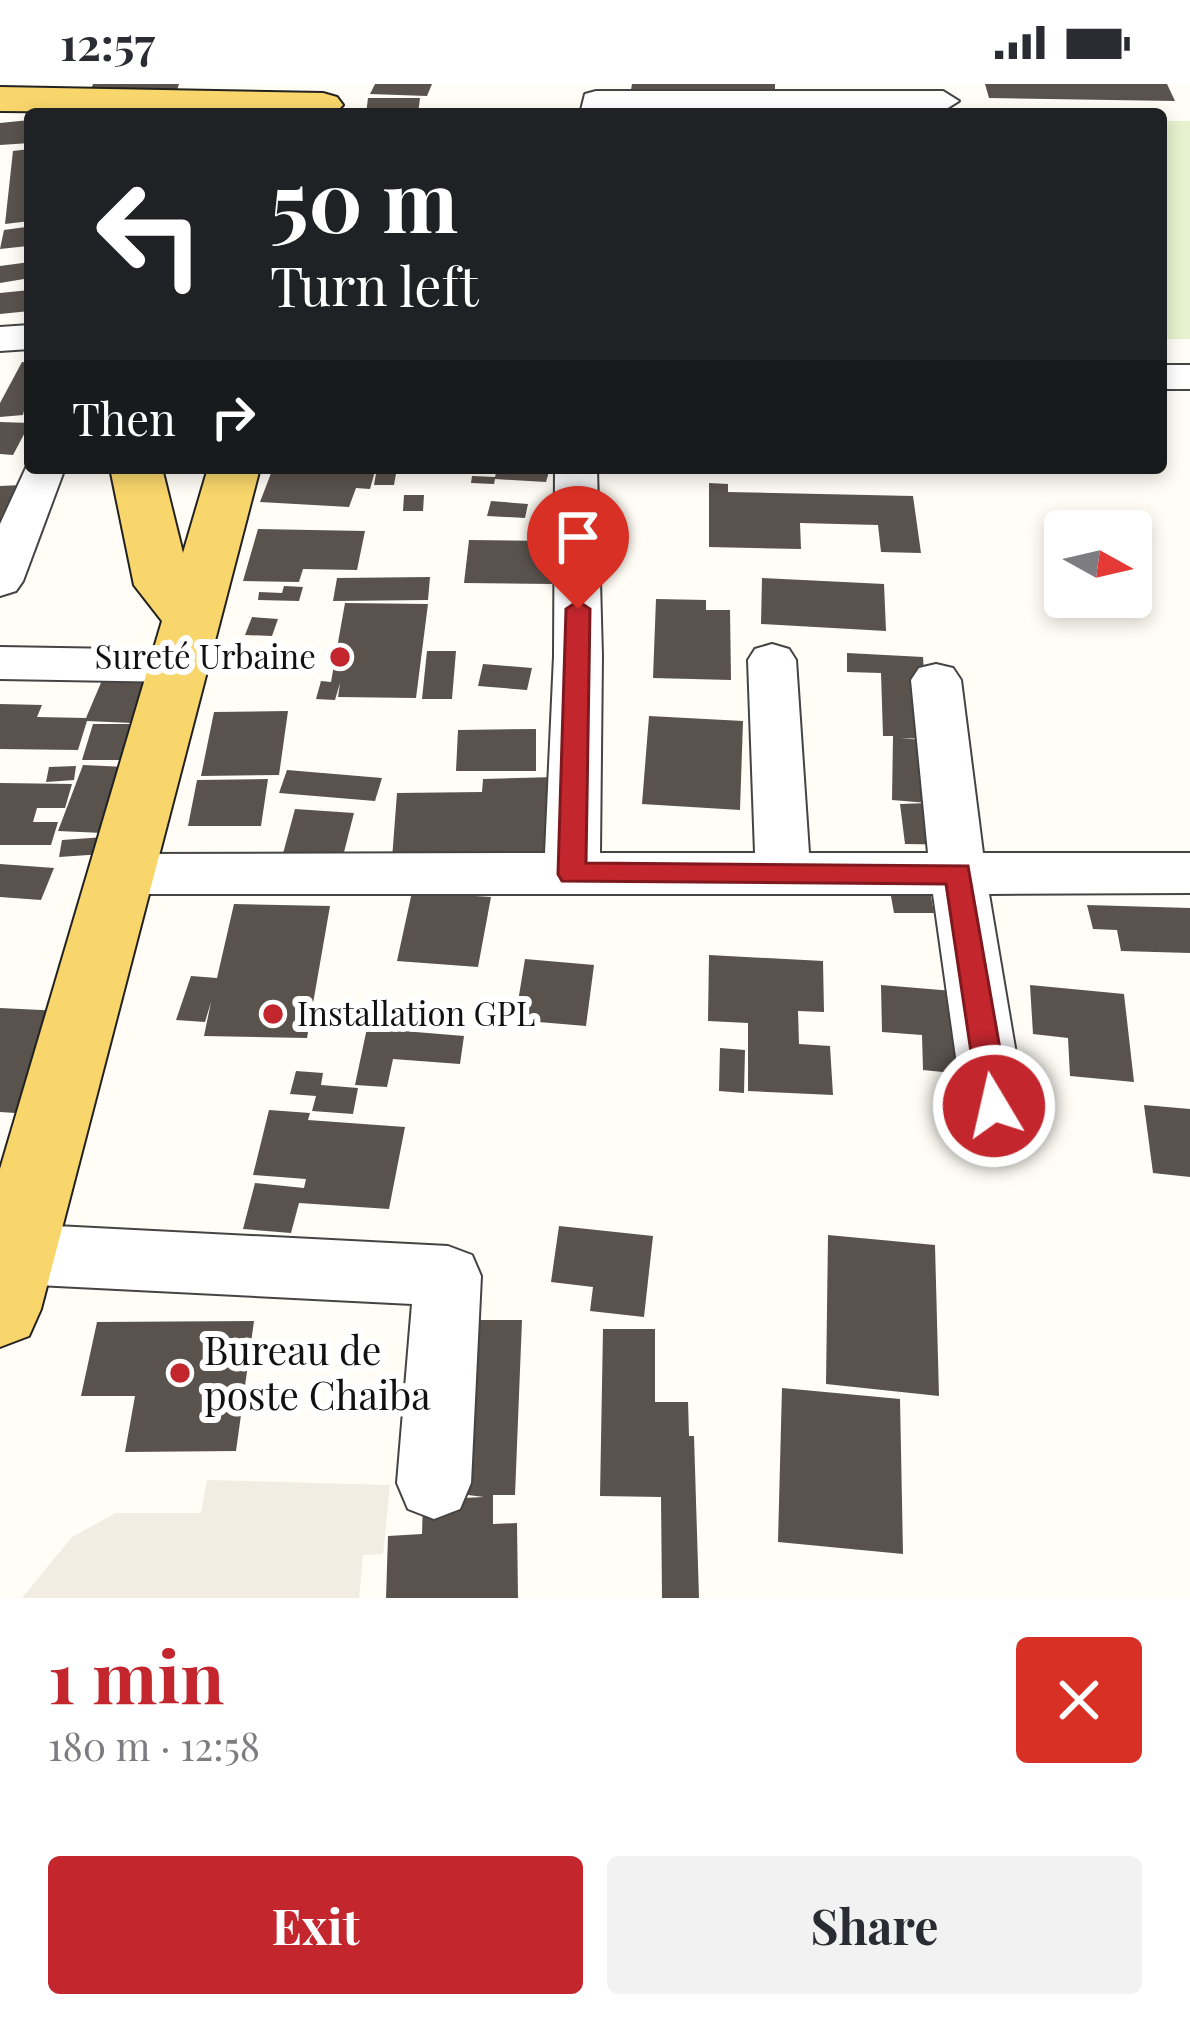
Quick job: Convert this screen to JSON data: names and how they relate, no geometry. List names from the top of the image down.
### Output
{
  "places": ["Sureté Urbaine", "Installation GPL", "Bureau de poste Chaiba"],
  "north": "right",
  "page": {
    "status": "12:57",
    "turn": ["50 m", "Turn left"],
    "then": "Then",
    "heading": ["1 min", "180 m · 12:58"],
    "buttons": ["Exit", "Share"]
  }
}
